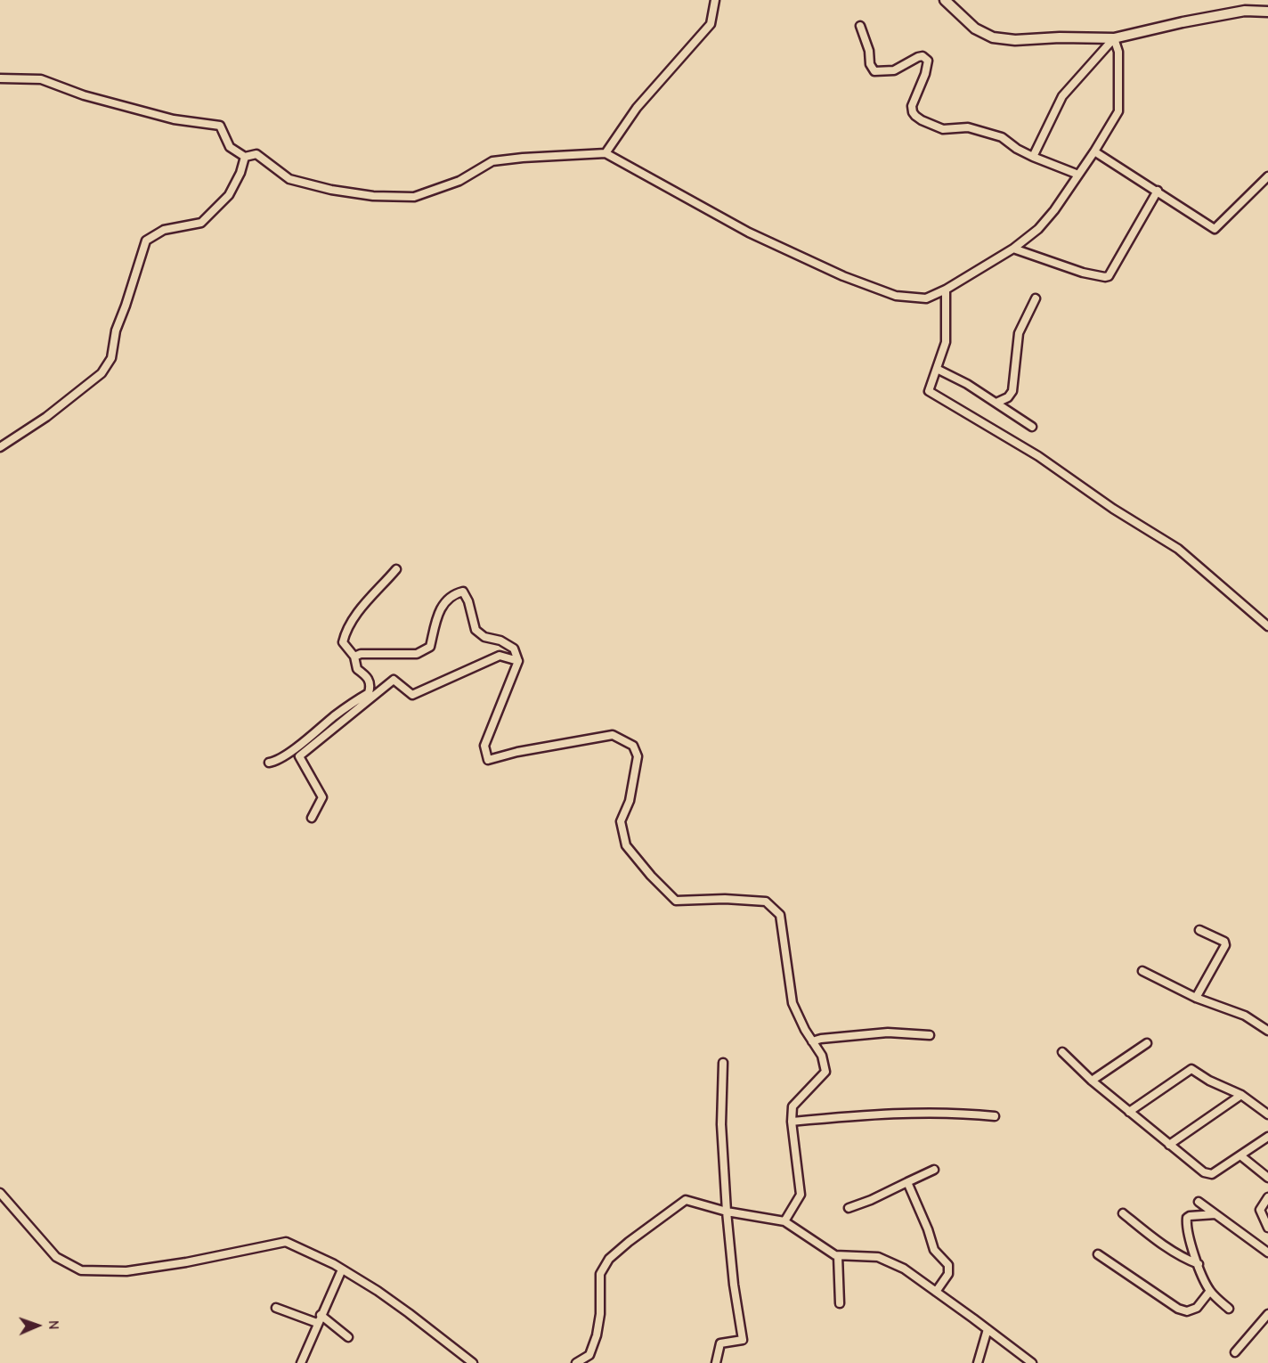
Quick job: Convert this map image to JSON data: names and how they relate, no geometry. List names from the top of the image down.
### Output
{
  "north": "right"
}
